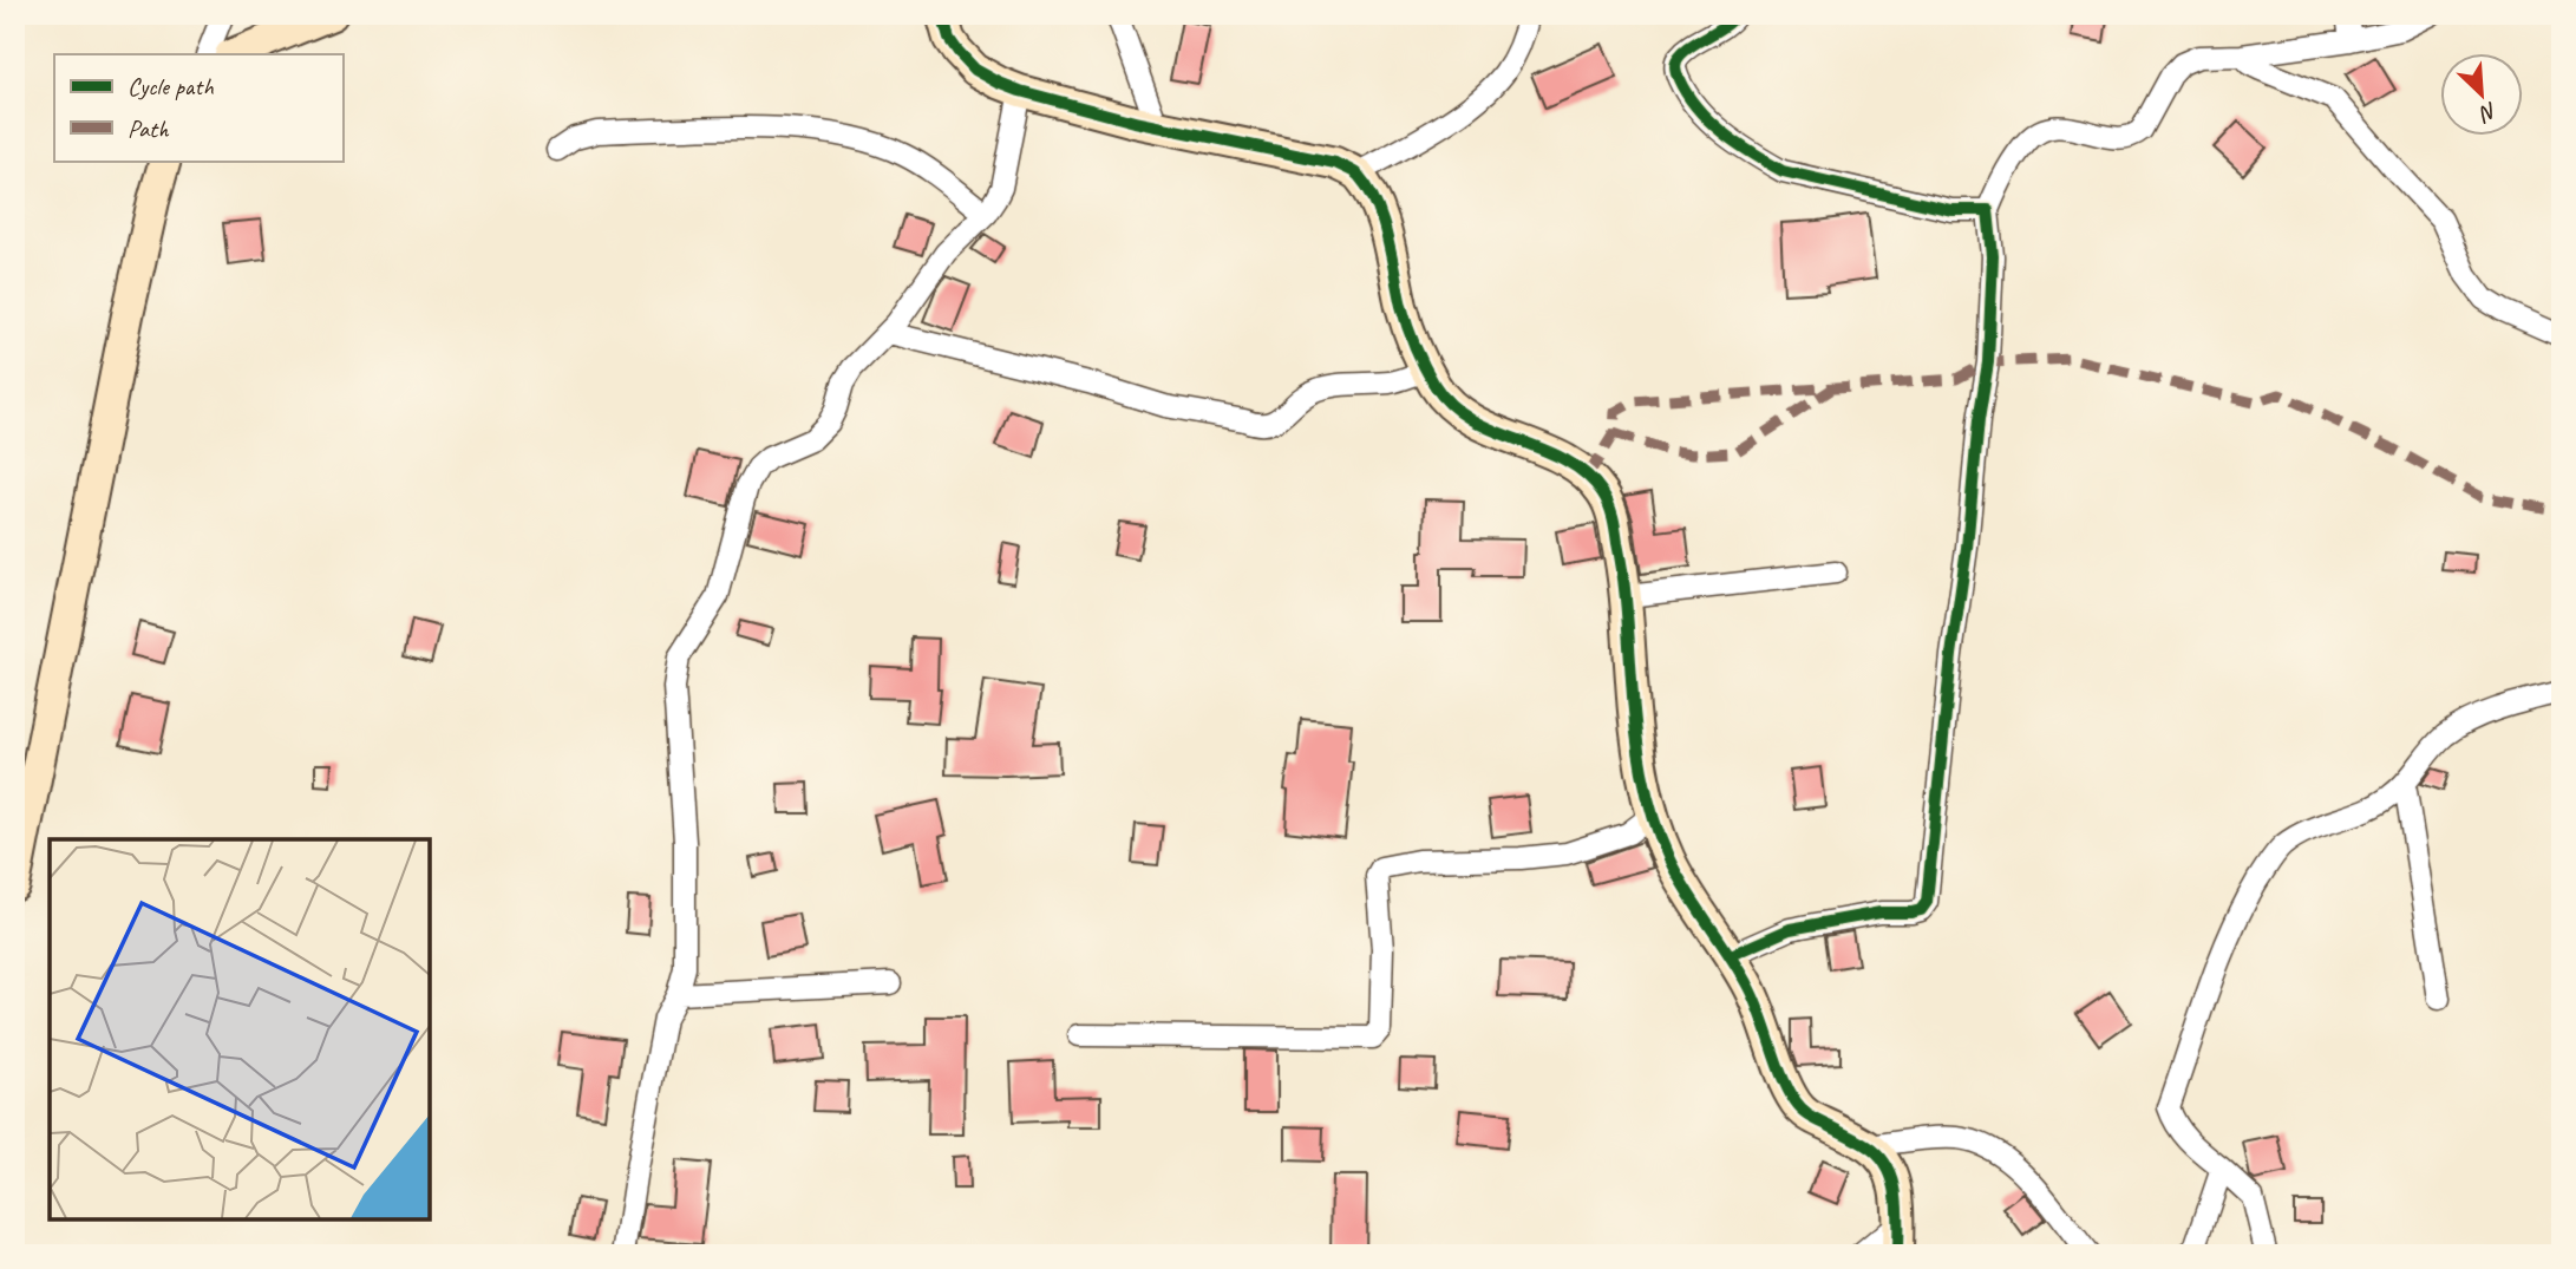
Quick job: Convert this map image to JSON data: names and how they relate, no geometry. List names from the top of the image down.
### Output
{
  "legend": ["Cycle path", "Path"],
  "north": "bottom right"
}
